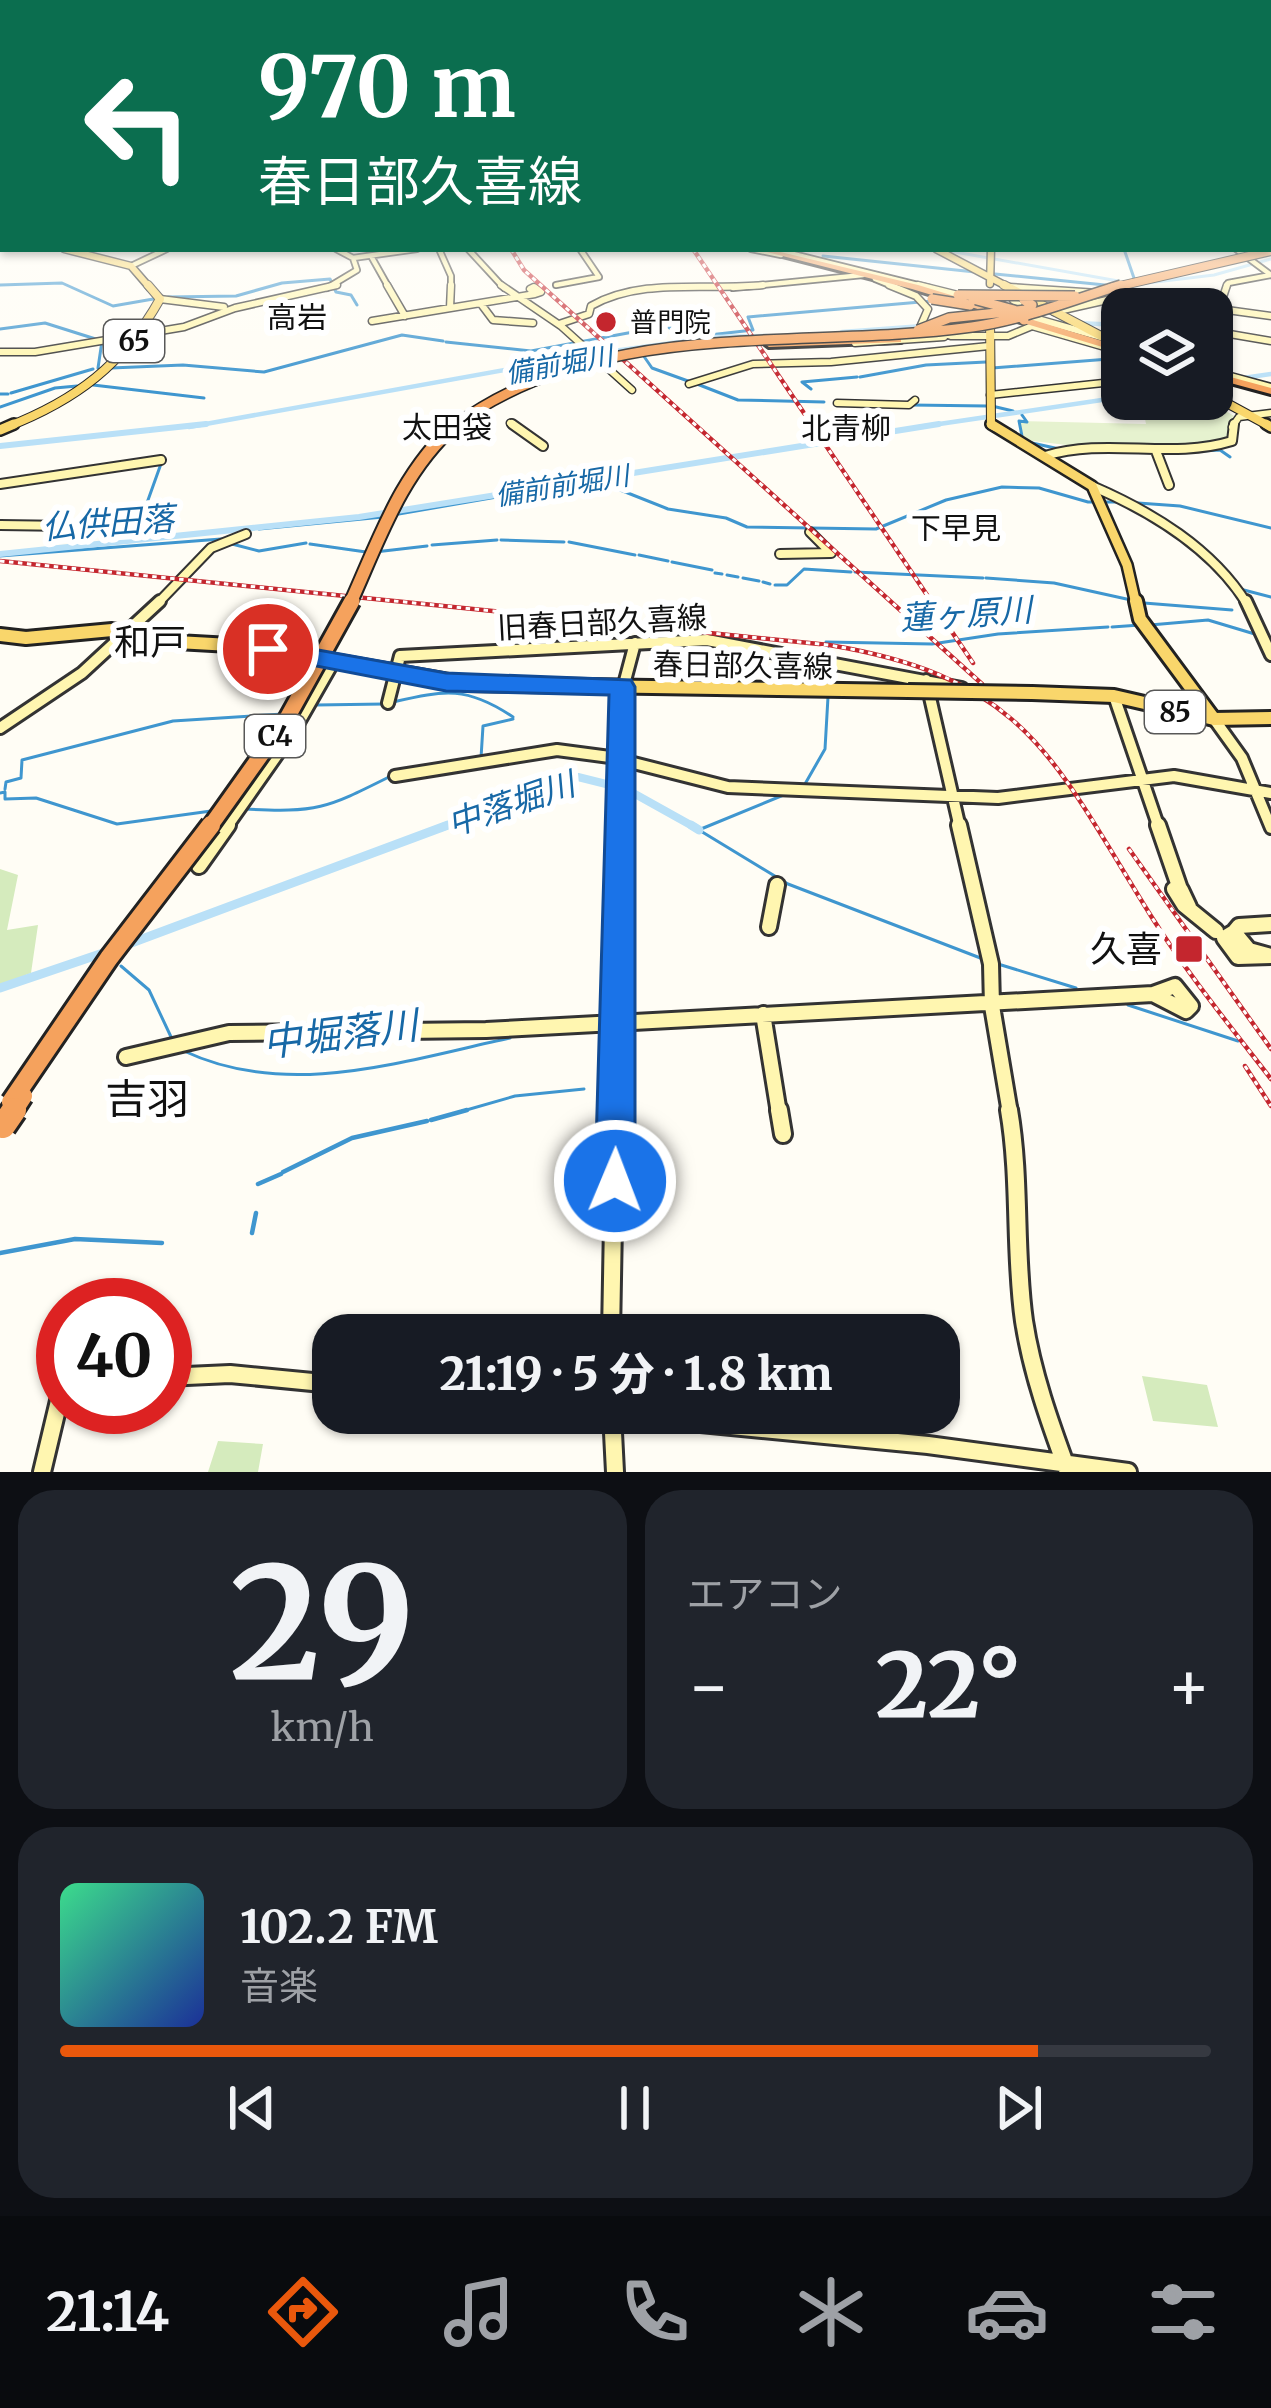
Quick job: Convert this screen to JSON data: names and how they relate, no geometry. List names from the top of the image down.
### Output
{
  "streets": {
    "highway": ["C4"],
    "main road": ["65", "春日部久喜線", "85"],
    "street": ["旧春日部久喜線"]
  },
  "crossings": [
    ["旧春日部久喜線", "春日部久喜線"]
  ],
  "districts": [
    "高岩",
    "太田袋",
    "北青柳",
    "下早見",
    "和戸",
    "吉羽"
  ],
  "water": [
    "備前堀川",
    "備前前堀川",
    "仏供田落",
    "蓮ヶ原川",
    "中落堀川",
    "中堀落川"
  ],
  "places": {
    "other": ["普門院"],
    "transit": ["久喜"]
  },
  "page": {
    "turn": ["970 m", "春日部久喜線"],
    "limit": "40",
    "trip": "21:19 · 5 分 · 1.8 km",
    "tile": [
      ["29", "km/h"],
      "エアコン"
    ],
    "heat": ["−", "22°", "+"],
    "song": ["102.2 FM", "音楽"],
    "tabs": "21:14"
  }
}
